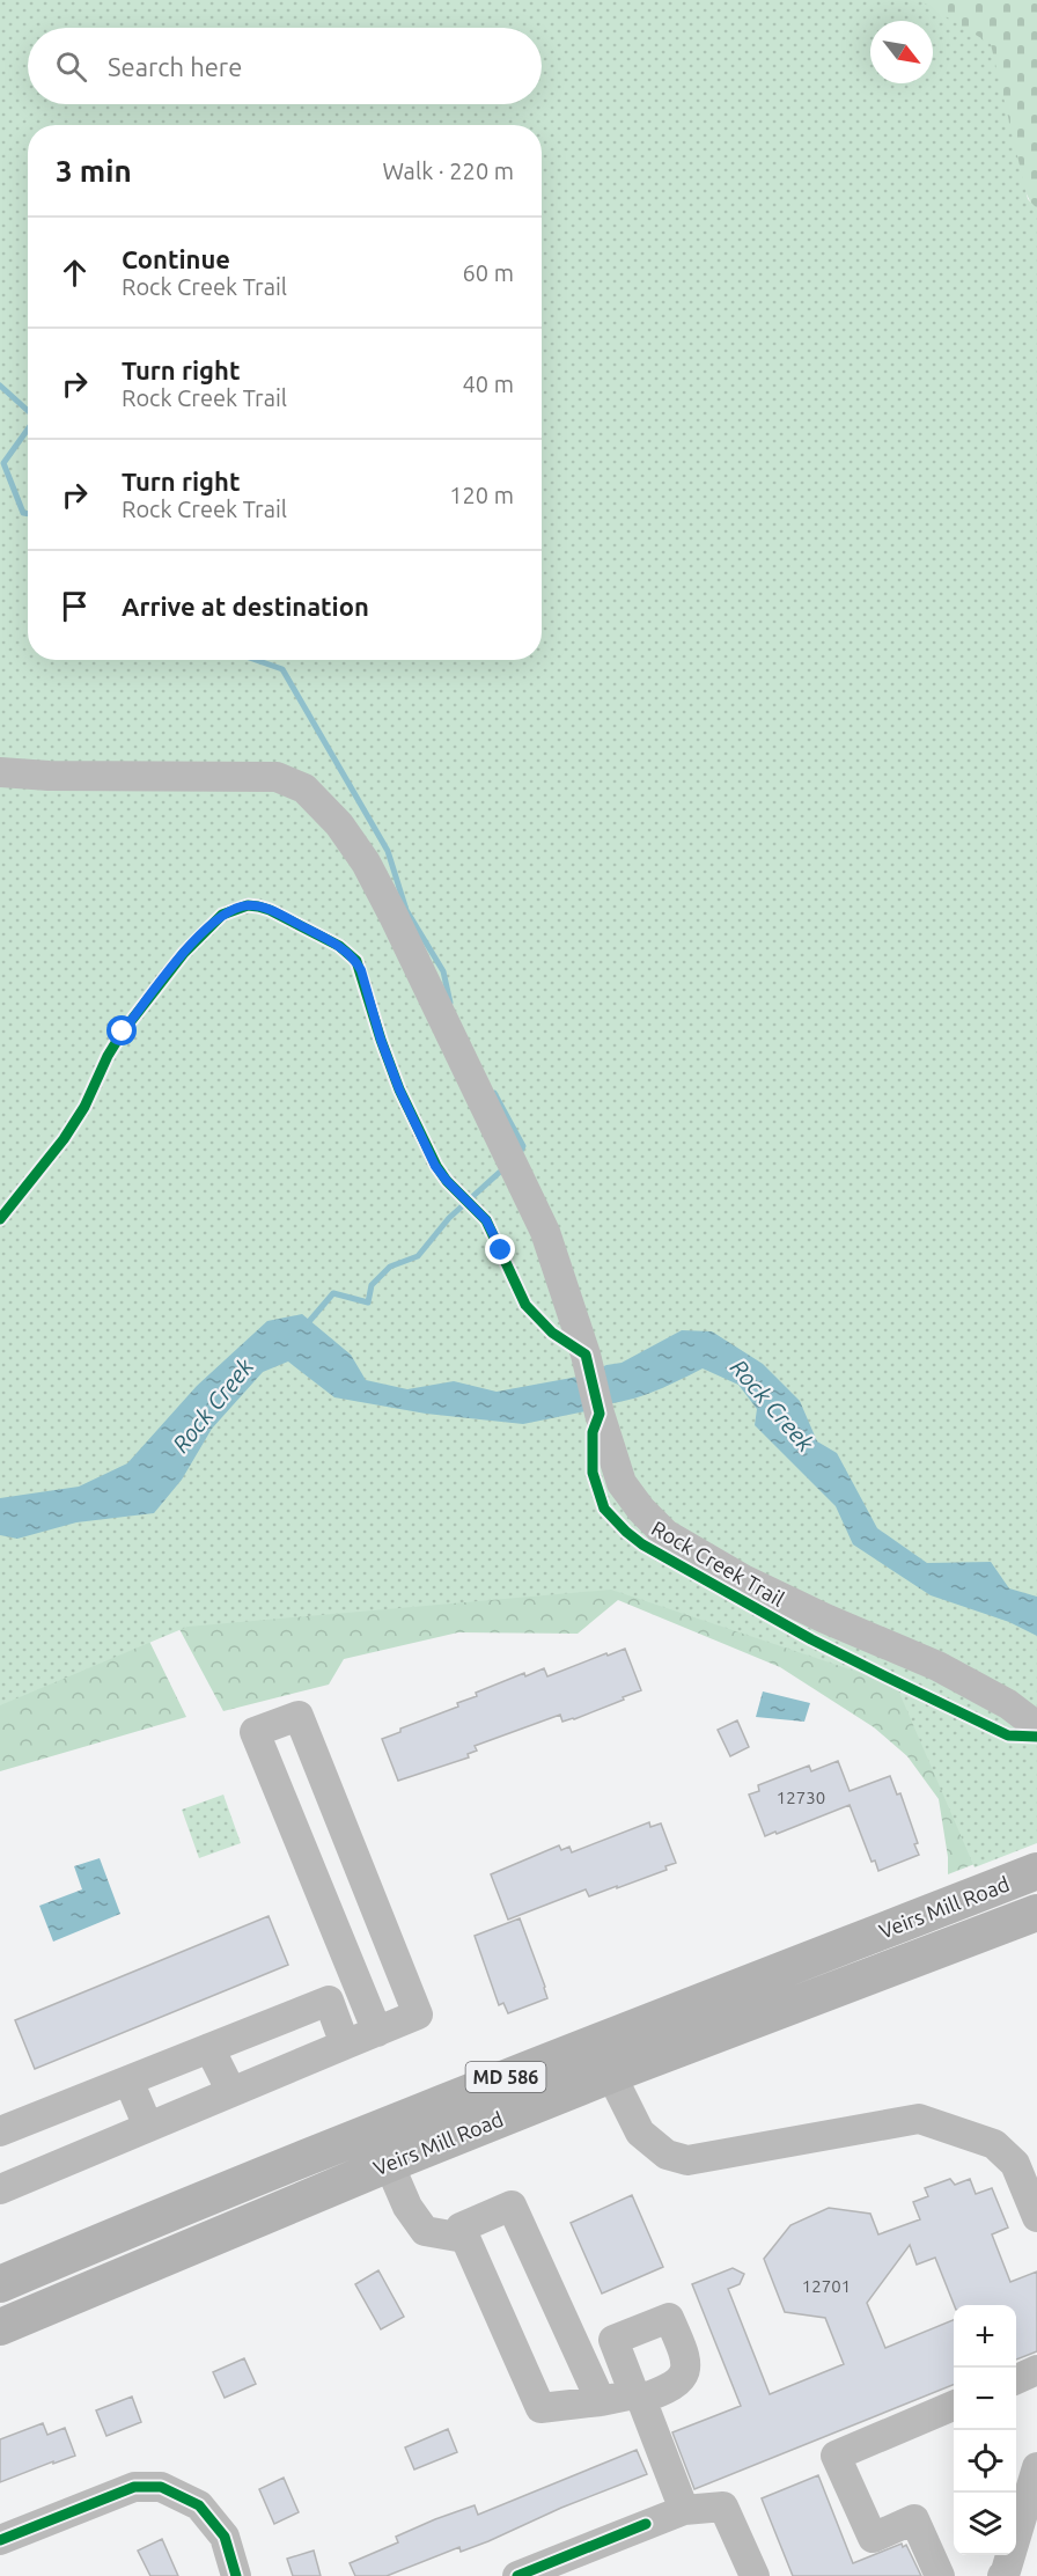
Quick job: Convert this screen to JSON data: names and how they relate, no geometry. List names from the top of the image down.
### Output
{
  "streets": {
    "main road": ["Veirs Mill Road", "MD 586"],
    "cycle path": ["Rock Creek Trail"]
  },
  "water": ["Rock Creek"],
  "house_numbers": ["12730", "12701"],
  "north": "bottom right",
  "page": {
    "search": "Search here",
    "heading": ["3 min", "Walk · 220 m"],
    "list": [
      ["Continue", "Rock Creek Trail", "60 m"],
      ["Turn right", "Rock Creek Trail", "40 m"],
      ["Turn right", "Rock Creek Trail", "120 m"],
      "Arrive at destination"
    ],
    "map_buttons": ["+", "−"]
  }
}
